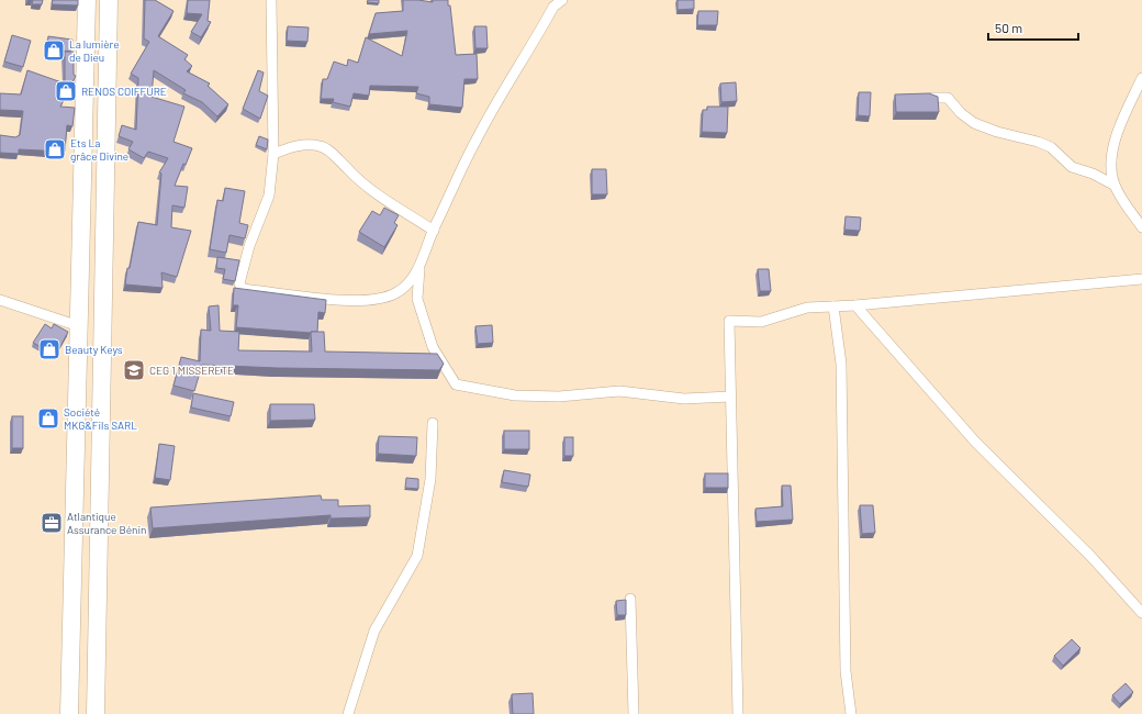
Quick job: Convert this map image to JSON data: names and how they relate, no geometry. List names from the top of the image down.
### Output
{
  "places": {
    "shop": [
      "La lumière de Dieu",
      "RENOS COIFFURE",
      "Ets La grâce Divine",
      "Beauty Keys",
      "Société MKG&Fils SARL"
    ],
    "school or university": ["CEG 1 MISSERETE"],
    "office": ["Atlantique Assurance Bénin"]
  },
  "scale_bar": "50 m"
}
